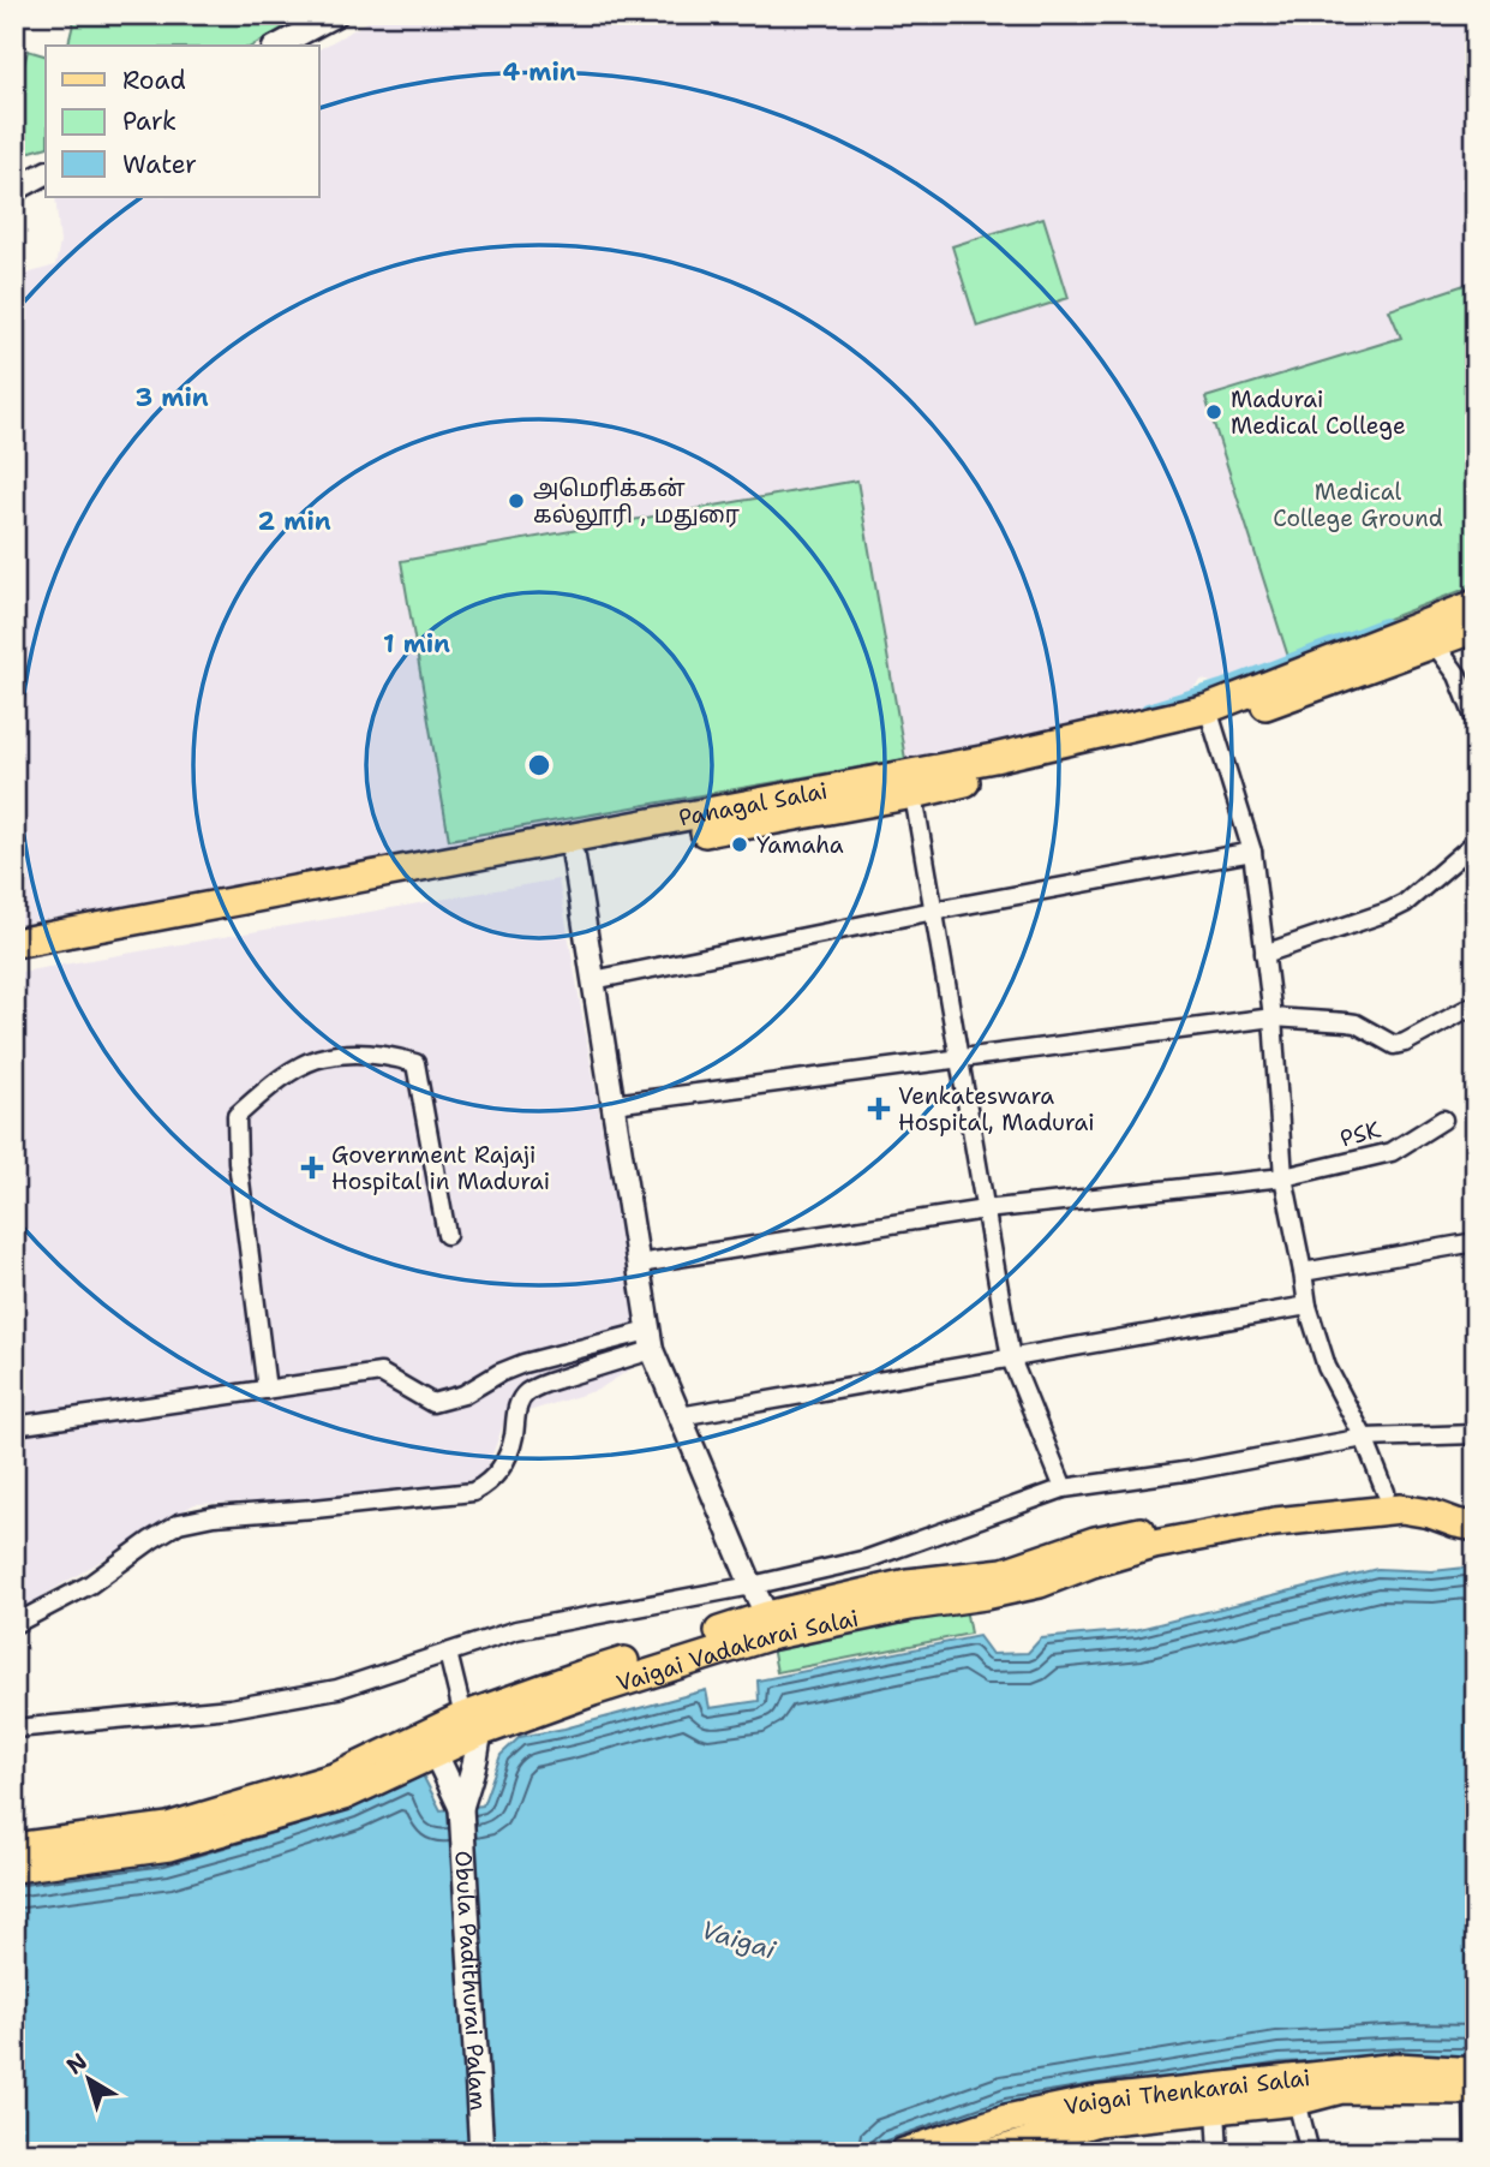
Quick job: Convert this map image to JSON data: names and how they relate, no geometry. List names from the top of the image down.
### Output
{
  "streets": {
    "main road": [
      "Panagal Salai",
      "Vaigai Vadakarai Salai",
      "Obula Padithurai Palam",
      "Vaigai Thenkarai Salai"
    ],
    "street": ["PSK"]
  },
  "crossings": [
    ["Vaigai Vadakarai Salai", "Obula Padithurai Palam"]
  ],
  "water": ["Vaigai"],
  "parks": ["Medical College Ground"],
  "places": {
    "other": ["Madurai Medical College", "அமெரிக்கன் கல்லூரி , மதுரை", "Yamaha"],
    "health": ["Venkateswara Hospital, Madurai", "Government Rajaji Hospital in Madurai"]
  },
  "legend": ["Road", "Park", "Water"],
  "north": "top left",
  "rings": [
    "4 min",
    "3 min",
    "2 min",
    "1 min"
  ]
}
